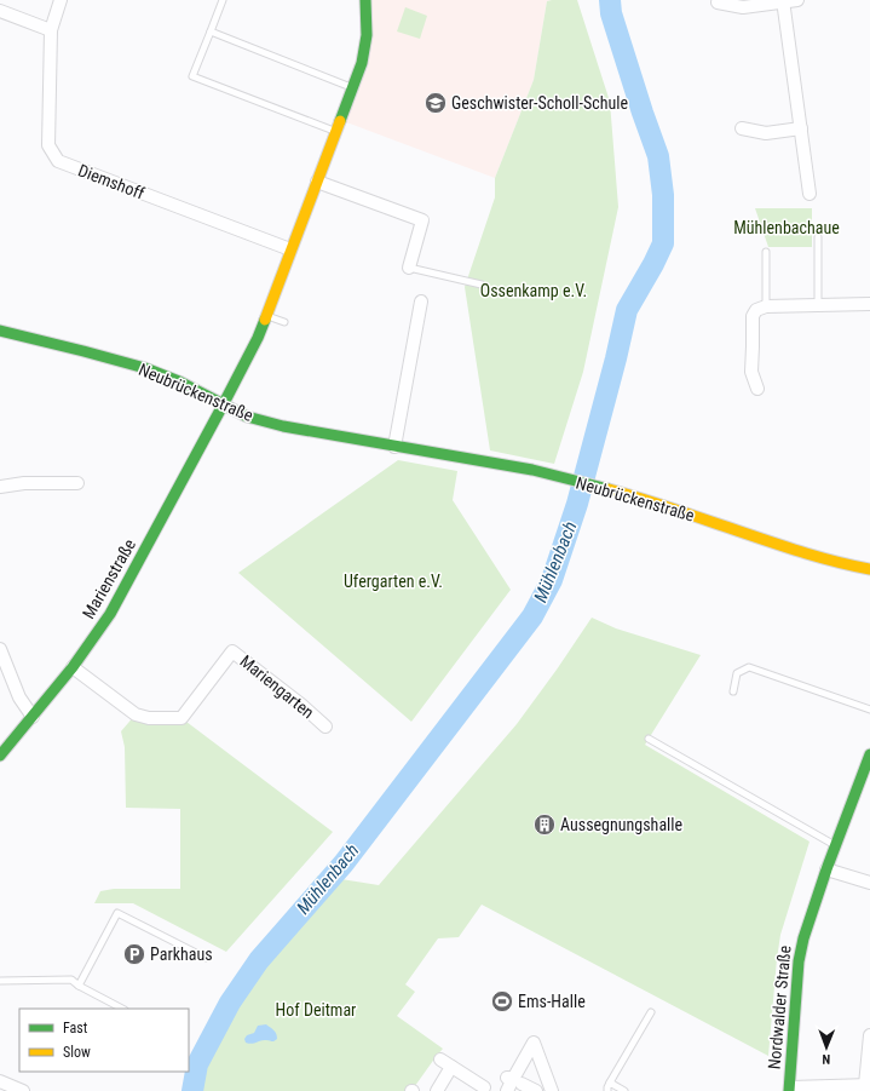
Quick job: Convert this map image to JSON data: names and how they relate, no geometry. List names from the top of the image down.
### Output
{
  "streets": {
    "street": [
      "Diemshoff",
      "Neubrückenstraße",
      "Marienstraße",
      "Mariengarten",
      "Nordwalder Straße"
    ]
  },
  "crossings": [
    ["Neubrückenstraße", "Marienstraße"],
    ["Marienstraße", "Mariengarten"]
  ],
  "water": ["Mühlenbach"],
  "parks": [
    "Mühlenbachaue",
    "Ossenkamp e.V.",
    "Ufergarten e.V.",
    "Hof Deitmar"
  ],
  "places": {
    "school or university": ["Geschwister-Scholl-Schule"],
    "building": ["Aussegnungshalle"],
    "parking": ["Parkhaus"],
    "sports": ["Ems-Halle"]
  },
  "legend": ["Fast", "Slow"],
  "north": "bottom"
}
